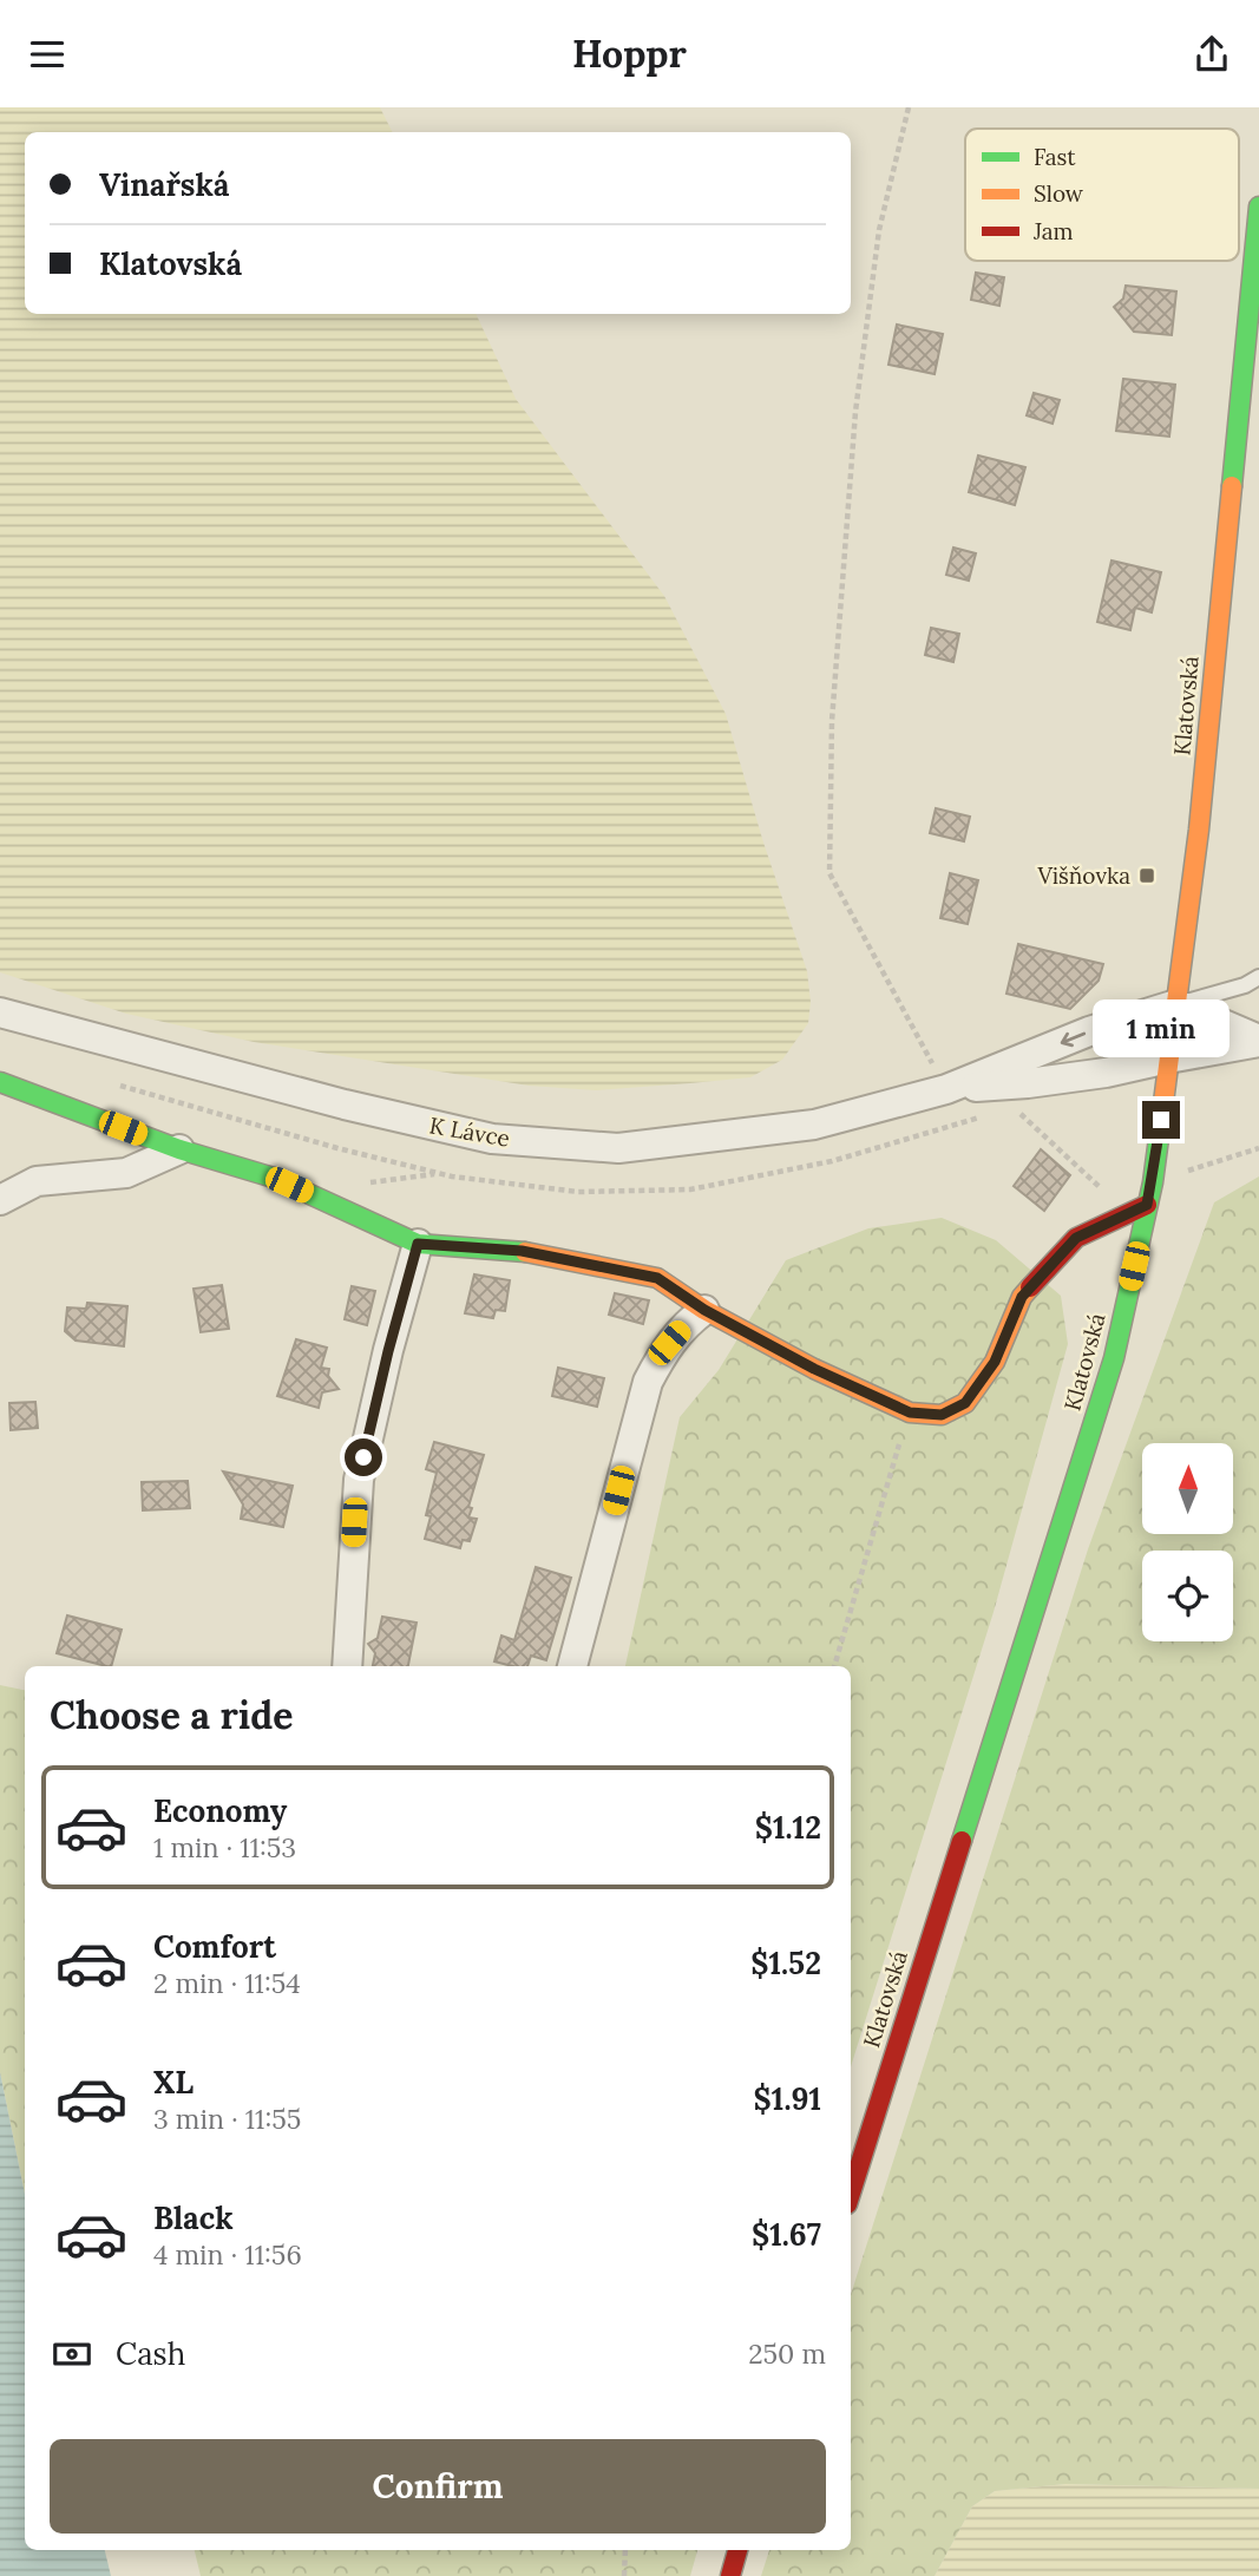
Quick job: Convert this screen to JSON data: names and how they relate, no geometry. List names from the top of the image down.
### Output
{
  "streets": {
    "main road": ["Klatovská"],
    "street": ["K Lávce"]
  },
  "crossings": [
    ["Klatovská", "K Lávce"]
  ],
  "places": {
    "transit": ["Višňovka"]
  },
  "legend": ["Fast", "Slow", "Jam"],
  "north": "top",
  "page": {
    "header": "Hoppr",
    "banner": ["Vinařská", "Klatovská"],
    "bubble": "1 min",
    "heading": "Choose a ride",
    "list": [
      {
        "name": "Economy",
        "note": "1 min · 11:53",
        "value": "$1.12"
      },
      {
        "name": "Comfort",
        "note": "2 min · 11:54",
        "value": "$1.52"
      },
      {
        "name": "XL",
        "note": "3 min · 11:55",
        "value": "$1.91"
      },
      {
        "name": "Black",
        "note": "4 min · 11:56",
        "value": "$1.67"
      }
    ],
    "pay": ["Cash", "250 m"],
    "buttons": "Confirm"
  }
}
